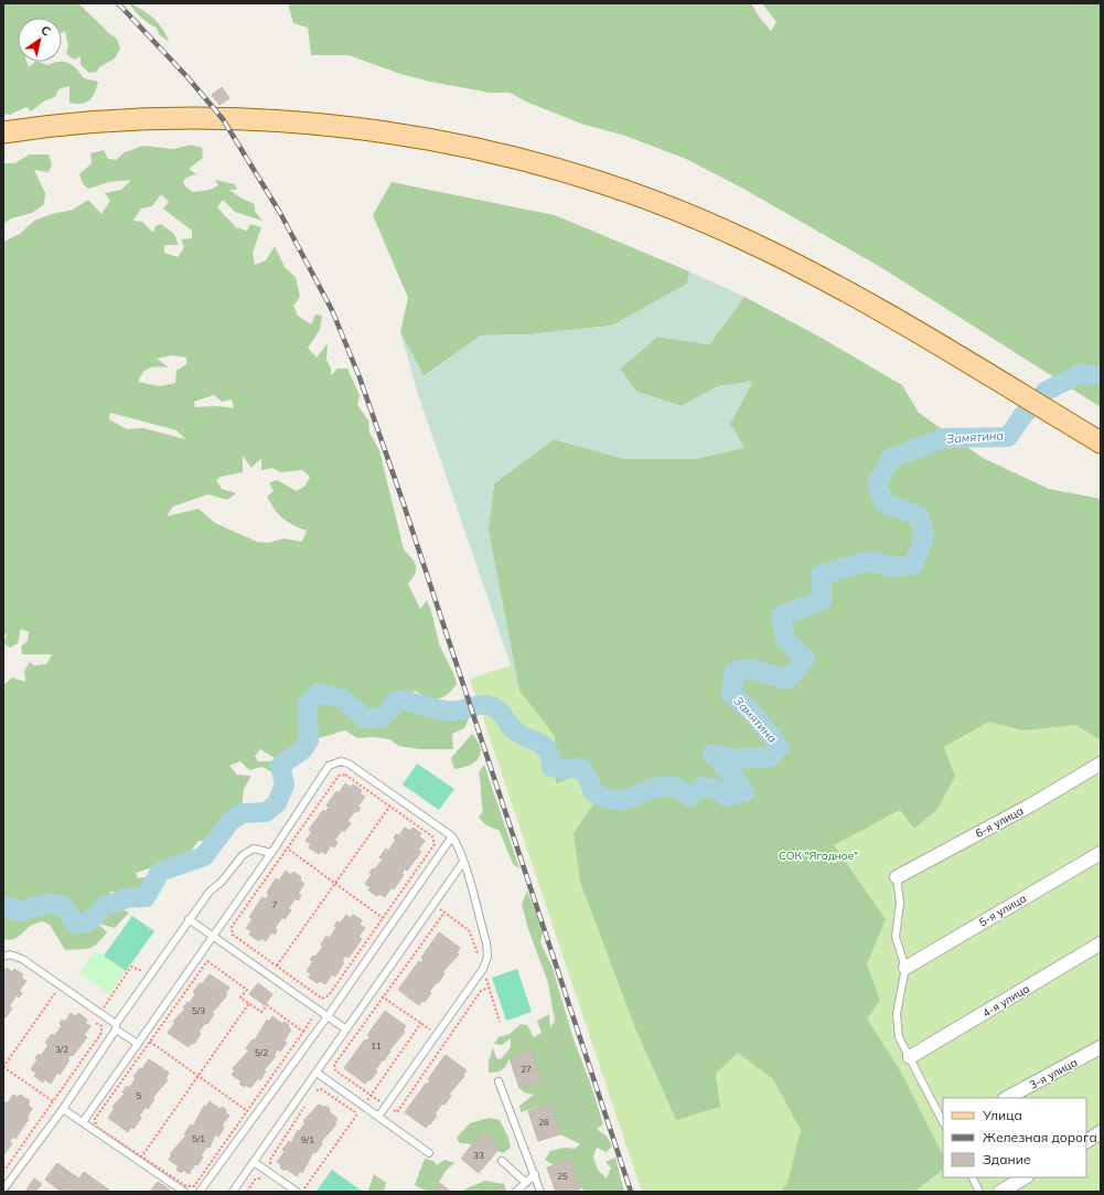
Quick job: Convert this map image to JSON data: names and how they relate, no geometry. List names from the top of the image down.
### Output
{
  "streets": {
    "street": [
      "6-я улица",
      "5-я улица",
      "4-я улица",
      "3-я улица"
    ]
  },
  "water": ["Замятина"],
  "parks": ["СОК \"Ягодное\""],
  "house_numbers": [
    "7",
    "5/3",
    "11",
    "3/2",
    "5/2",
    "27",
    "5",
    "26",
    "5/1",
    "9/1",
    "33",
    "25"
  ],
  "legend": ["Улица", "Железная дорога", "Здание"],
  "north": "top right"
}
